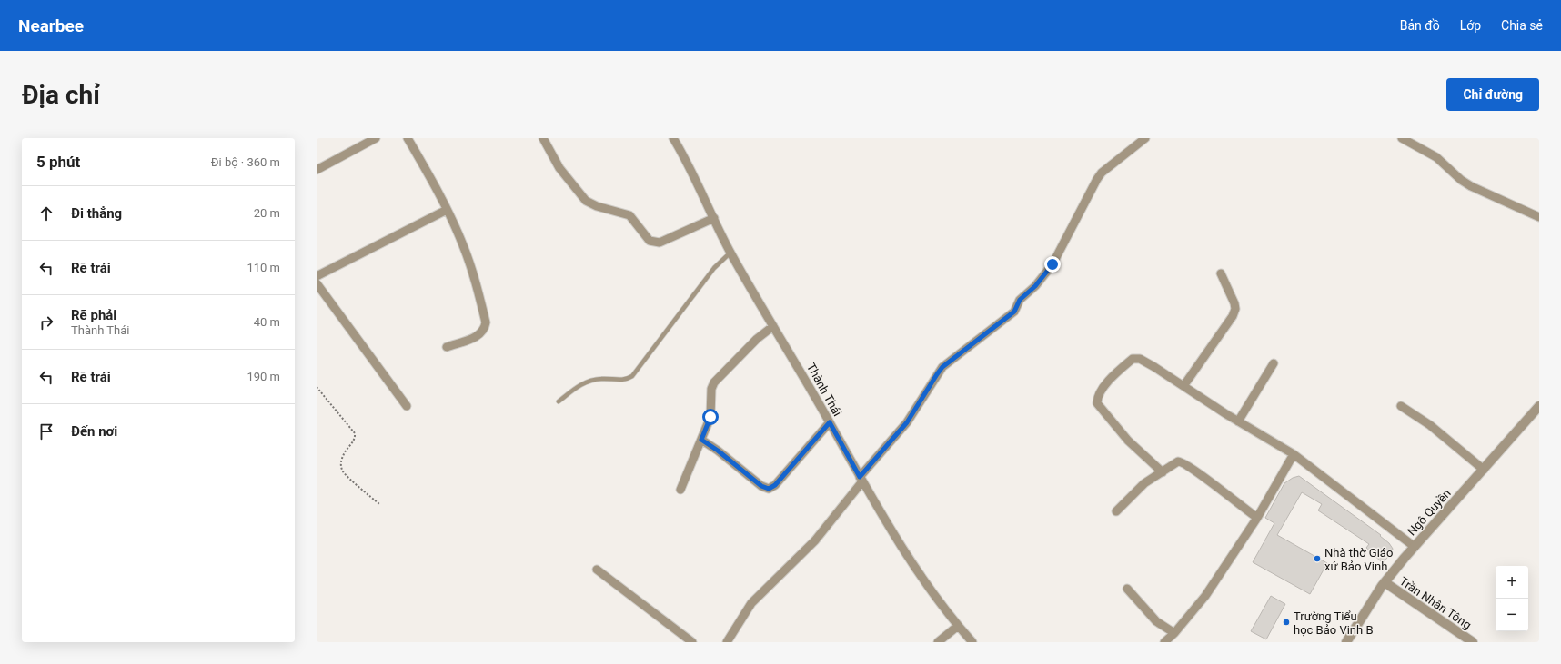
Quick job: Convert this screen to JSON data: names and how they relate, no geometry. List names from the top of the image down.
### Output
{
  "streets": {
    "street": ["Thành Thái", "Ngô Quyền", "Trần Nhân Tông"]
  },
  "crossings": [
    ["Ngô Quyền", "Trần Nhân Tông"]
  ],
  "places": ["Nhà thờ Giáo xứ Bảo Vinh", "Trường Tiểu học Bảo Vinh B"],
  "page": {
    "header": "Nearbee",
    "nav": ["Bản đồ", "Lớp", "Chia sẻ"],
    "buttons": "Chỉ đường",
    "title": "Địa chỉ",
    "heading": ["5 phút", "Đi bộ · 360 m"],
    "list": [
      ["Đi thẳng", "20 m"],
      ["Rẽ trái", "110 m"],
      ["Rẽ phải", "Thành Thái", "40 m"],
      ["Rẽ trái", "190 m"],
      "Đến nơi"
    ],
    "map_buttons": ["+", "−"]
  }
}
